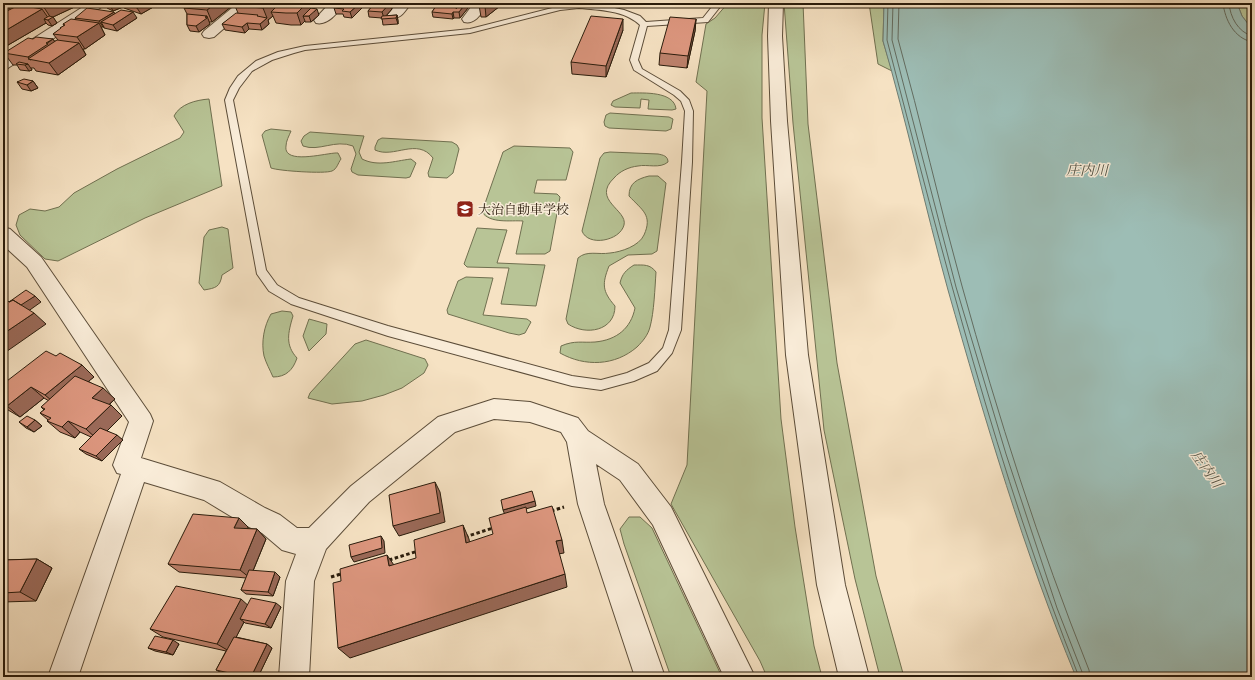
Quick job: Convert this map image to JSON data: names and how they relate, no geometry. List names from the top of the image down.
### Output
{
  "water": ["庄内川"],
  "places": {
    "school or university": ["大治自動車学校"]
  }
}
